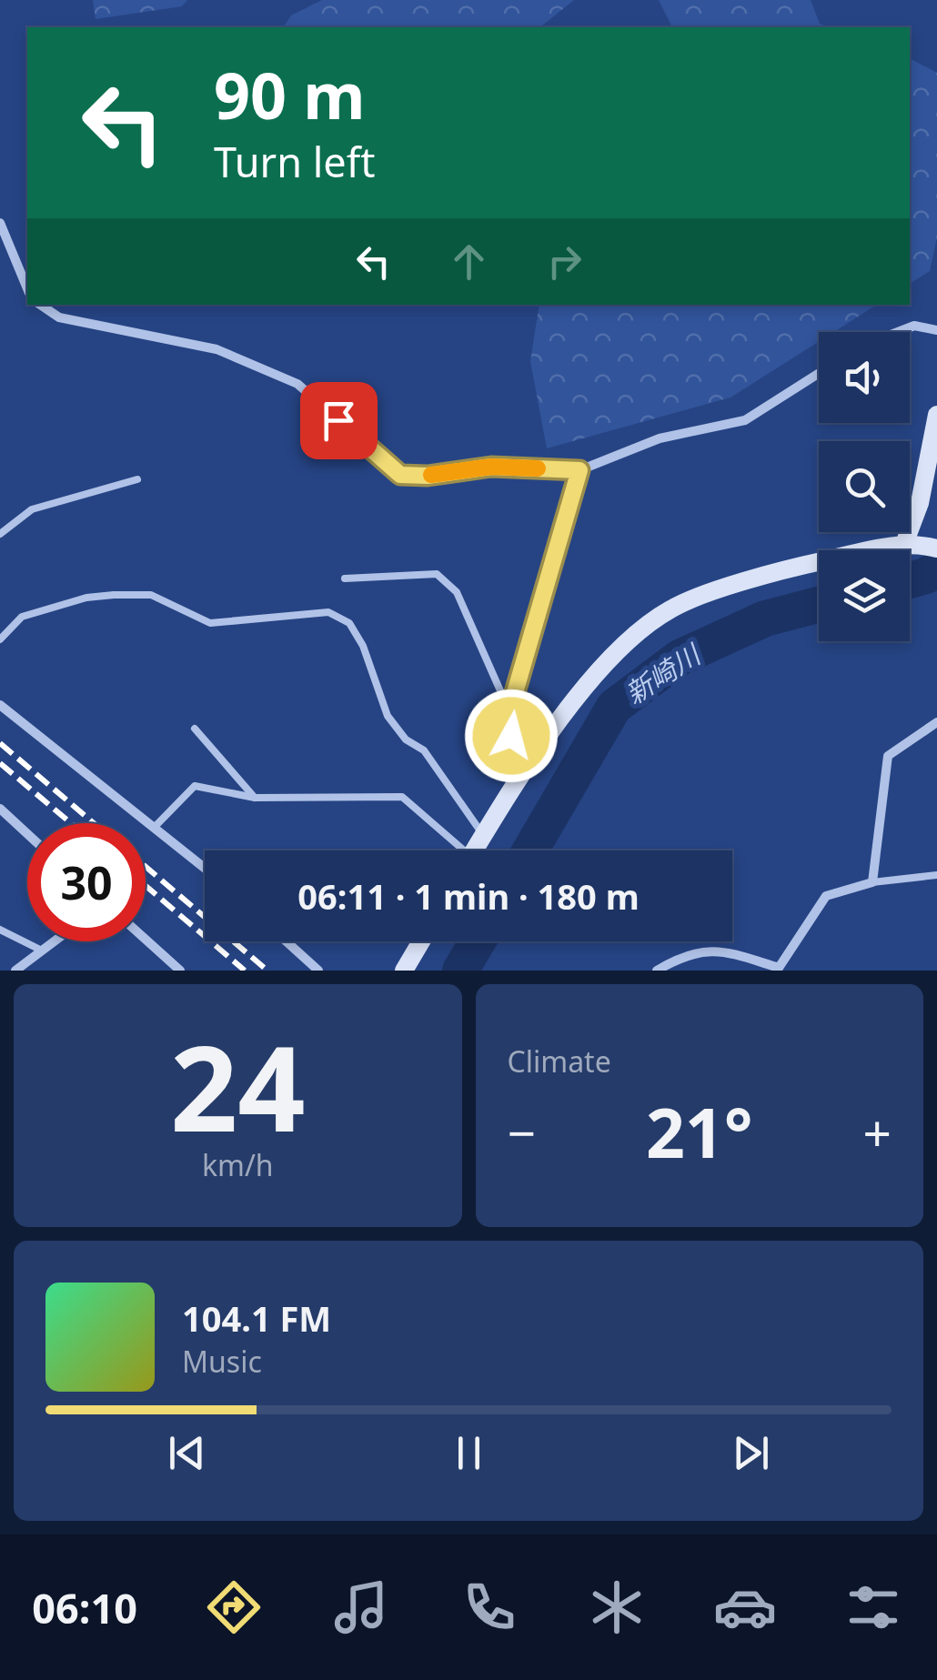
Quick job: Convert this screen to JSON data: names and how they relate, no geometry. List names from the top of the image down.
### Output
{
  "water": ["新崎川"],
  "page": {
    "turn": ["90 m", "Turn left"],
    "limit": "30",
    "trip": "06:11 · 1 min · 180 m",
    "tile": [
      ["24", "km/h"],
      "Climate"
    ],
    "heat": ["−", "21°", "+"],
    "song": ["104.1 FM", "Music"],
    "tabs": "06:10"
  }
}
